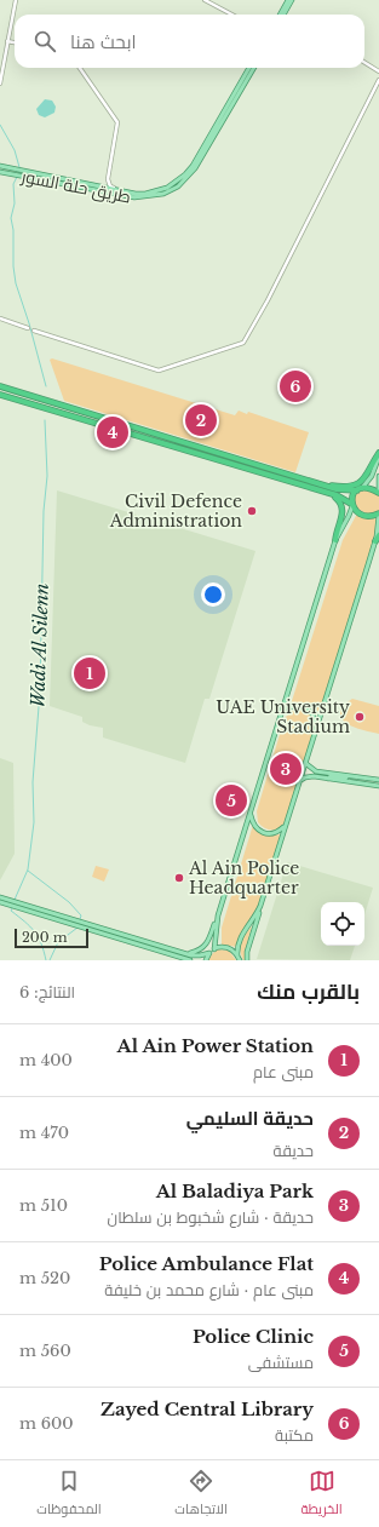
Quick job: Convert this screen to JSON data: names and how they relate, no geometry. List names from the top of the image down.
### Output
{
  "streets": {
    "main road": ["طريق حلة السور"]
  },
  "water": ["Wadi Al Silenn"],
  "places": ["Civil Defence Administration", "UAE University Stadium", "Al Ain Police Headquarter"],
  "scale_bar": "200 m",
  "page": {
    "search": "ابحث هنا",
    "pins": [
      "6",
      "2",
      "4",
      "1",
      "3",
      "5"
    ],
    "scale": "200 m",
    "heading": ["بالقرب منك", "النتائج: 6"],
    "list": [
      {
        "mark": "1",
        "name": "Al Ain Power Station",
        "note": "مبنى عام",
        "value": "400 m"
      },
      {
        "mark": "2",
        "name": "حديقة السليمي",
        "note": "حديقة",
        "value": "470 m"
      },
      {
        "mark": "3",
        "name": "Al Baladiya Park",
        "note": "حديقة · شارع شخبوط بن سلطان",
        "value": "510 m"
      },
      {
        "mark": "4",
        "name": "Police Ambulance Flat",
        "note": "مبنى عام · شارع محمد بن خليفة",
        "value": "520 m"
      },
      {
        "mark": "5",
        "name": "Police Clinic",
        "note": "مستشفى",
        "value": "560 m"
      },
      {
        "mark": "6",
        "name": "Zayed Central Library",
        "note": "مكتبة",
        "value": "600 m"
      }
    ],
    "nav": ["الخريطة", "الاتجاهات", "المحفوظات"]
  }
}
